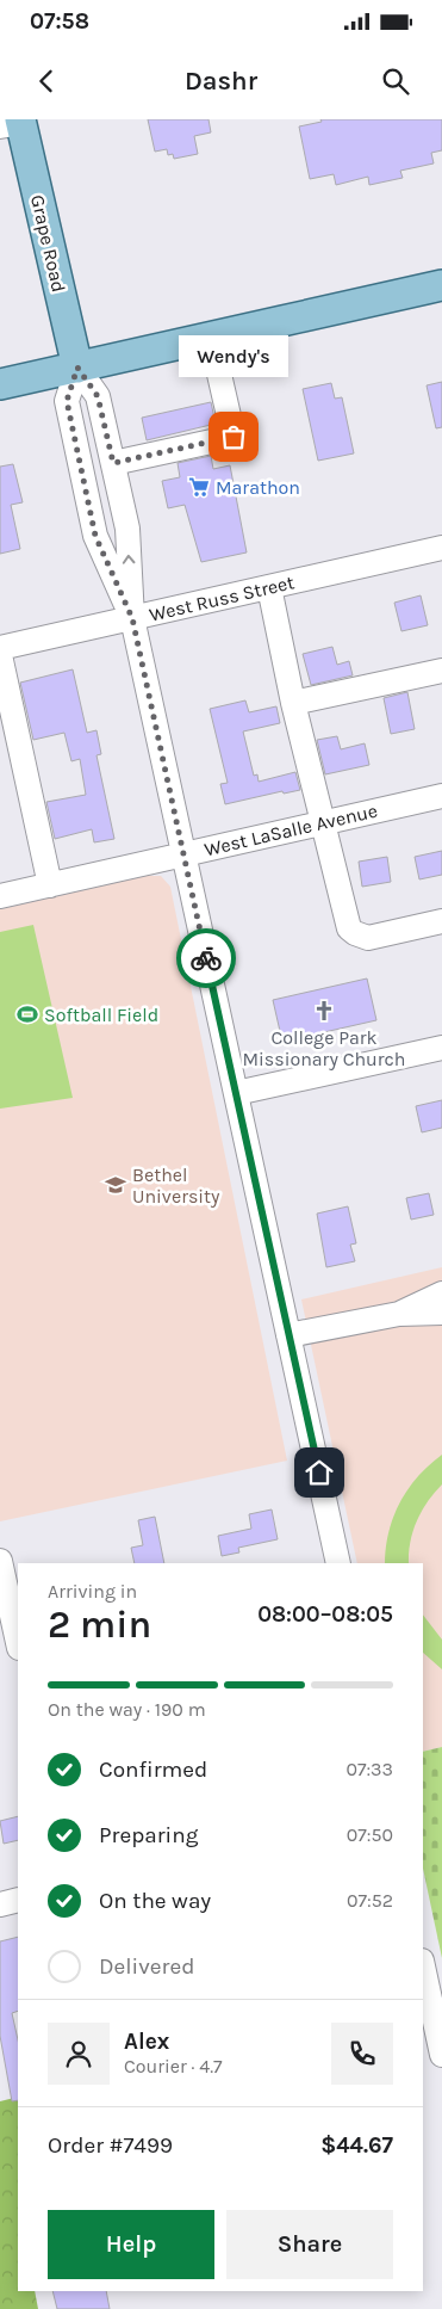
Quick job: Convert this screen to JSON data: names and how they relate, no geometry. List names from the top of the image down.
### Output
{
  "streets": {
    "main road": ["Grape Road"],
    "street": ["West Russ Street", "West LaSalle Avenue"]
  },
  "places": {
    "other": ["Wendy's"],
    "supermarket": ["Marathon"],
    "church": ["College Park Missionary Church"],
    "sports": ["Softball Field"],
    "school or university": ["Bethel University"]
  },
  "page": {
    "status": "07:58",
    "header": "Dashr",
    "bubble": "Wendy's",
    "heading": ["2 min", "Arriving in", "08:00–08:05"],
    "panel": [
      "Alex",
      "Courier · 4.7",
      "Order #7499",
      "$44.67"
    ],
    "bar": "On the way · 190 m",
    "list": [
      ["Confirmed", "07:33"],
      ["Preparing", "07:50"],
      ["On the way", "07:52"],
      "Delivered"
    ],
    "buttons": ["Help", "Share"]
  }
}
